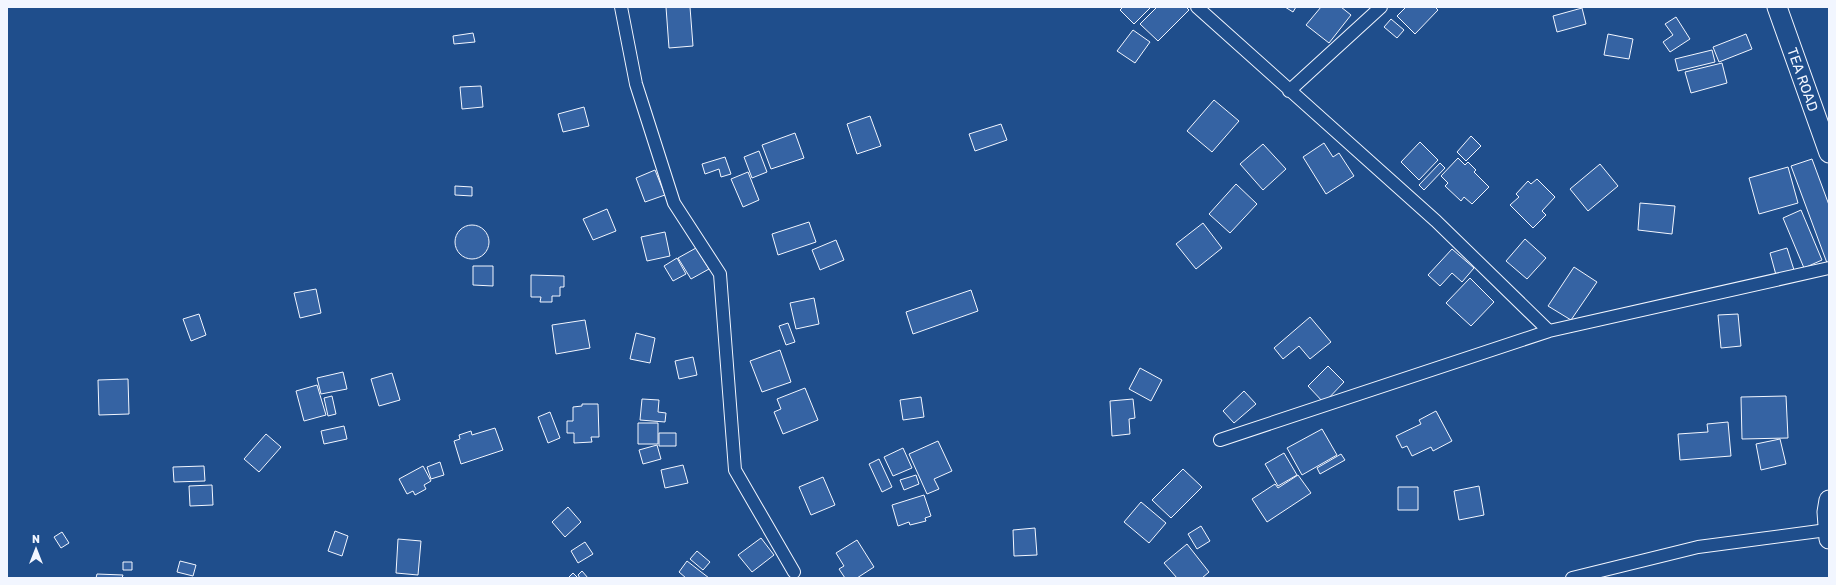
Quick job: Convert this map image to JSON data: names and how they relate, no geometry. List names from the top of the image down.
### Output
{
  "streets": {
    "main road": ["TEA ROAD"]
  },
  "north": "top"
}
